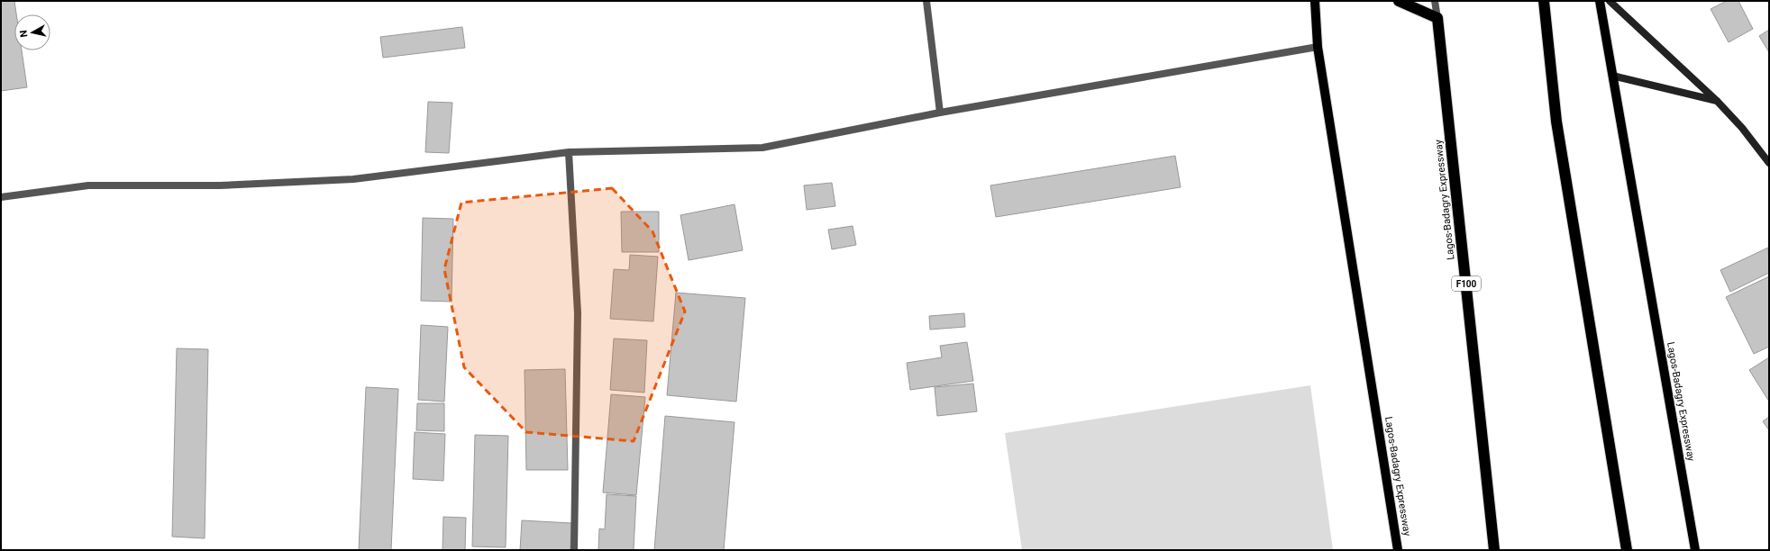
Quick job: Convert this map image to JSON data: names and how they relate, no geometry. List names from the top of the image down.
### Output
{
  "streets": {
    "highway": ["Lagos-Badagry Expressway", "F100"]
  },
  "north": "left"
}
